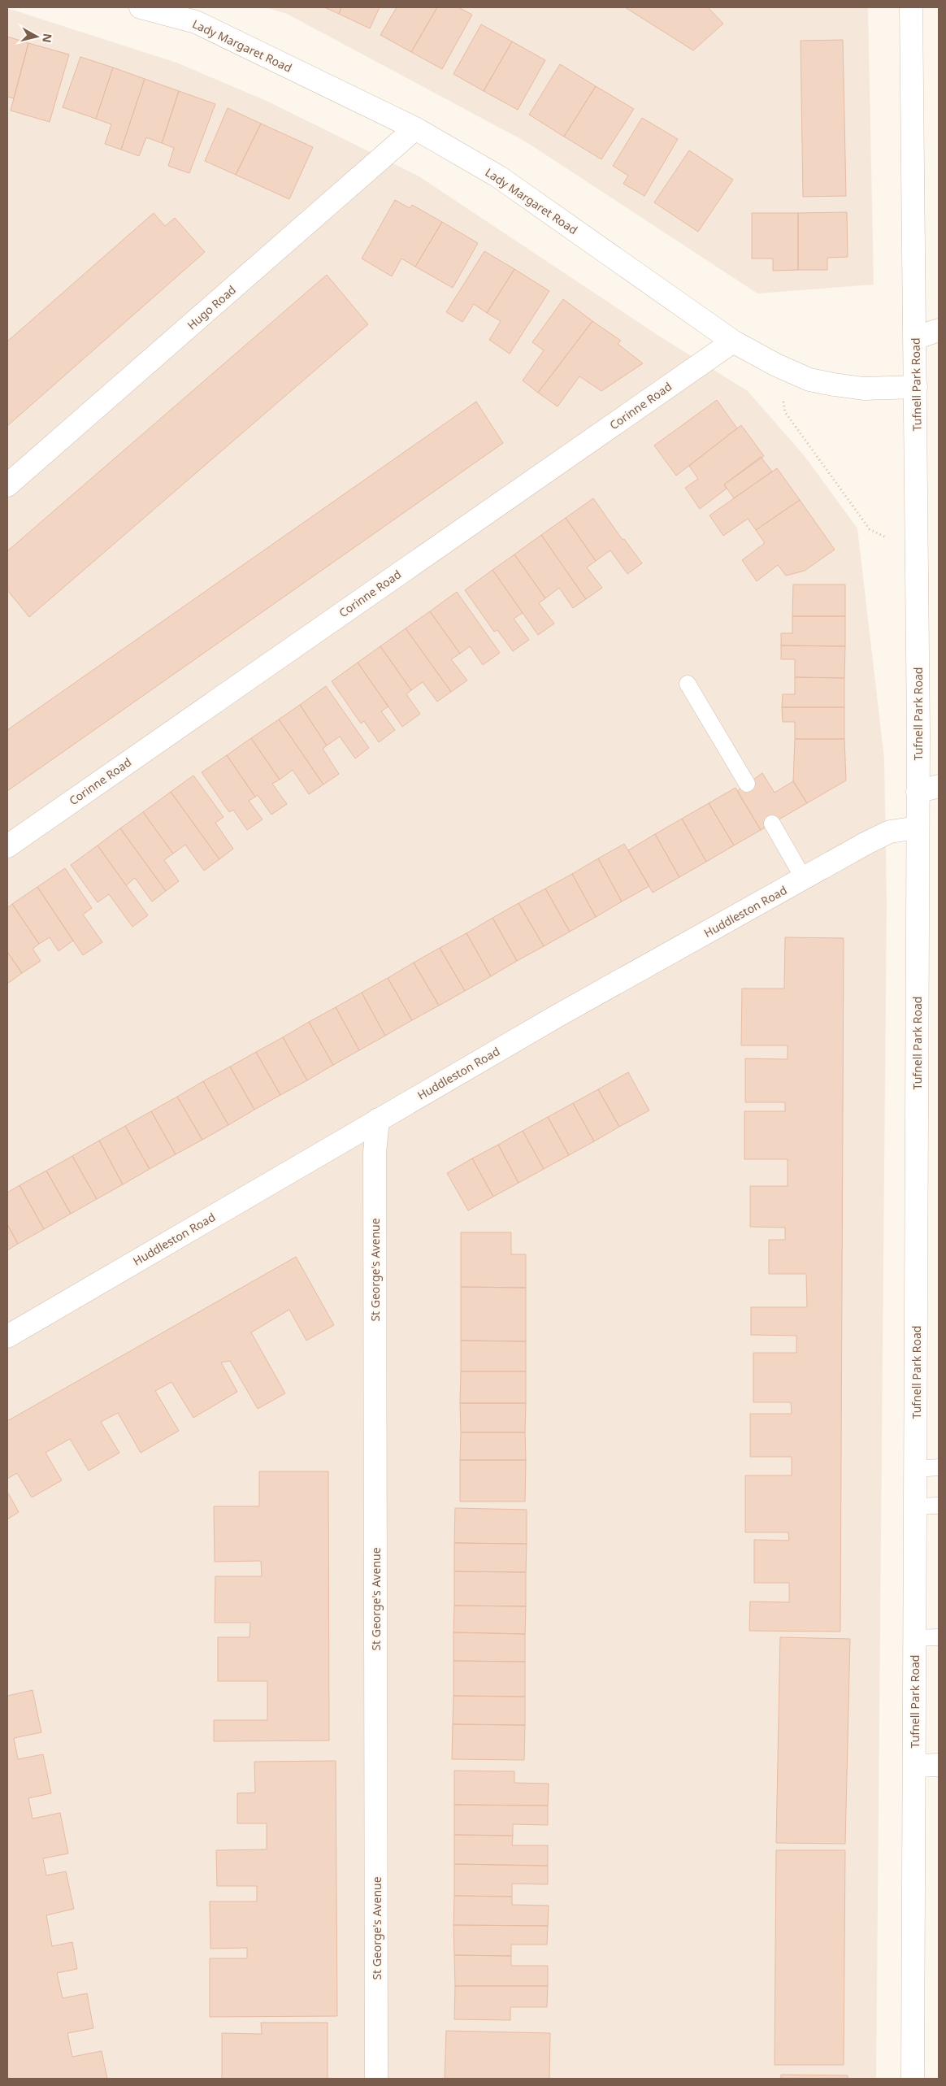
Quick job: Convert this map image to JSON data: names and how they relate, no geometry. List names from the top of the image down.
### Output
{
  "streets": {
    "street": [
      "Lady Margaret Road",
      "Hugo Road",
      "Tufnell Park Road",
      "Corinne Road",
      "Huddleston Road",
      "St George's Avenue"
    ]
  },
  "crossings": [
    ["Lady Margaret Road", "Hugo Road"],
    ["Lady Margaret Road", "Tufnell Park Road"],
    ["Lady Margaret Road", "Corinne Road"],
    ["Tufnell Park Road", "Huddleston Road"],
    ["Huddleston Road", "St George's Avenue"]
  ],
  "north": "right"
}
